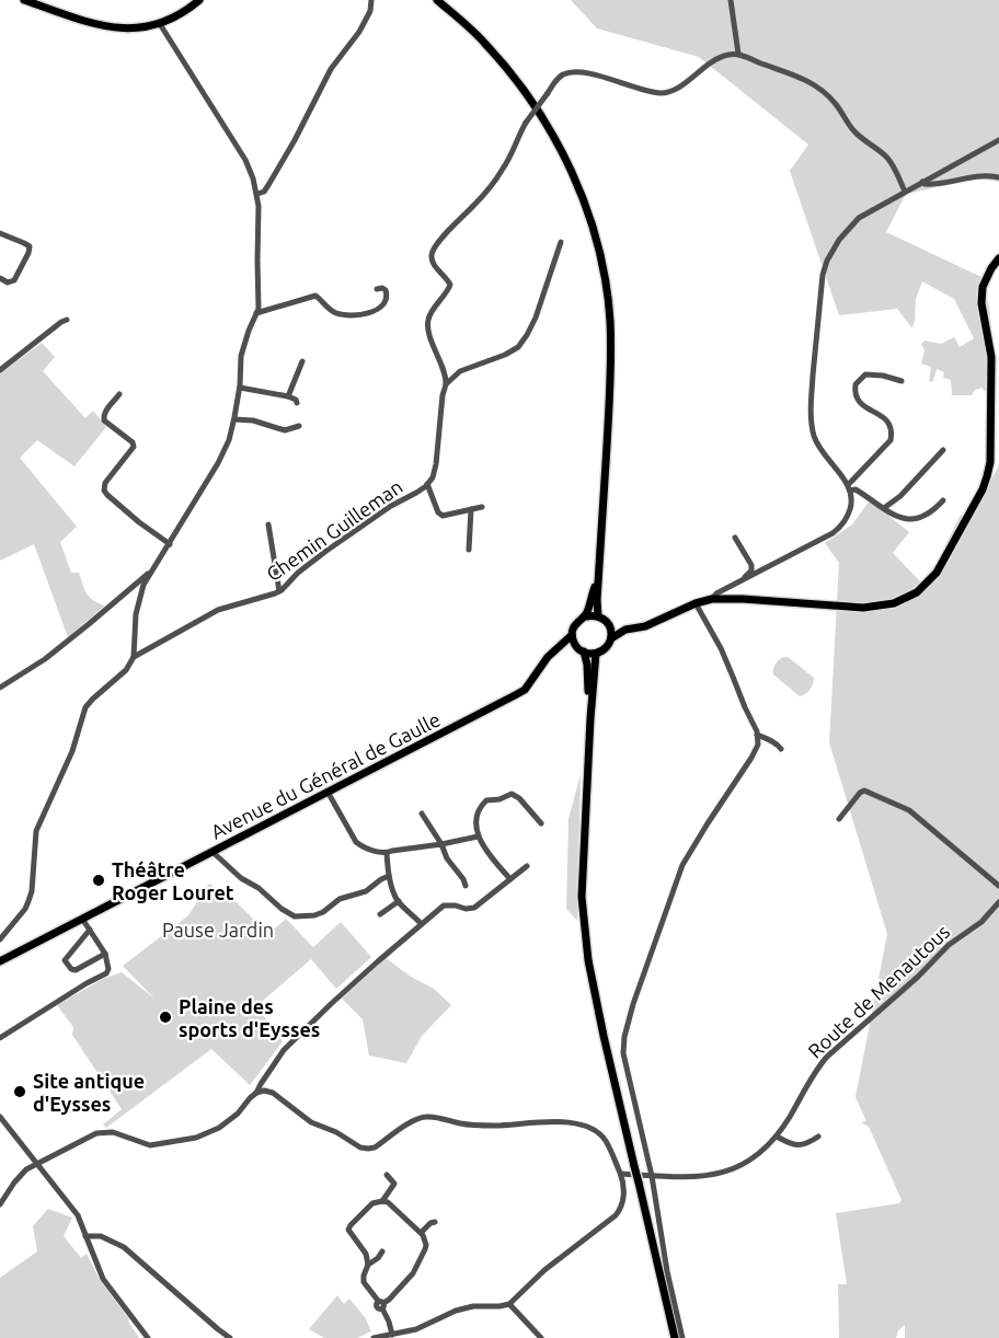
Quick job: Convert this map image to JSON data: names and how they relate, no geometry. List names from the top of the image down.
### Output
{
  "streets": {
    "main road": ["Avenue du Général de Gaulle"],
    "street": ["Chemin Guilleman", "Route de Menautous"]
  },
  "parks": ["Pause Jardin"],
  "places": ["Théâtre Roger Louret", "Plaine des sports d'Eysses", "Site antique d'Eysses"]
}
